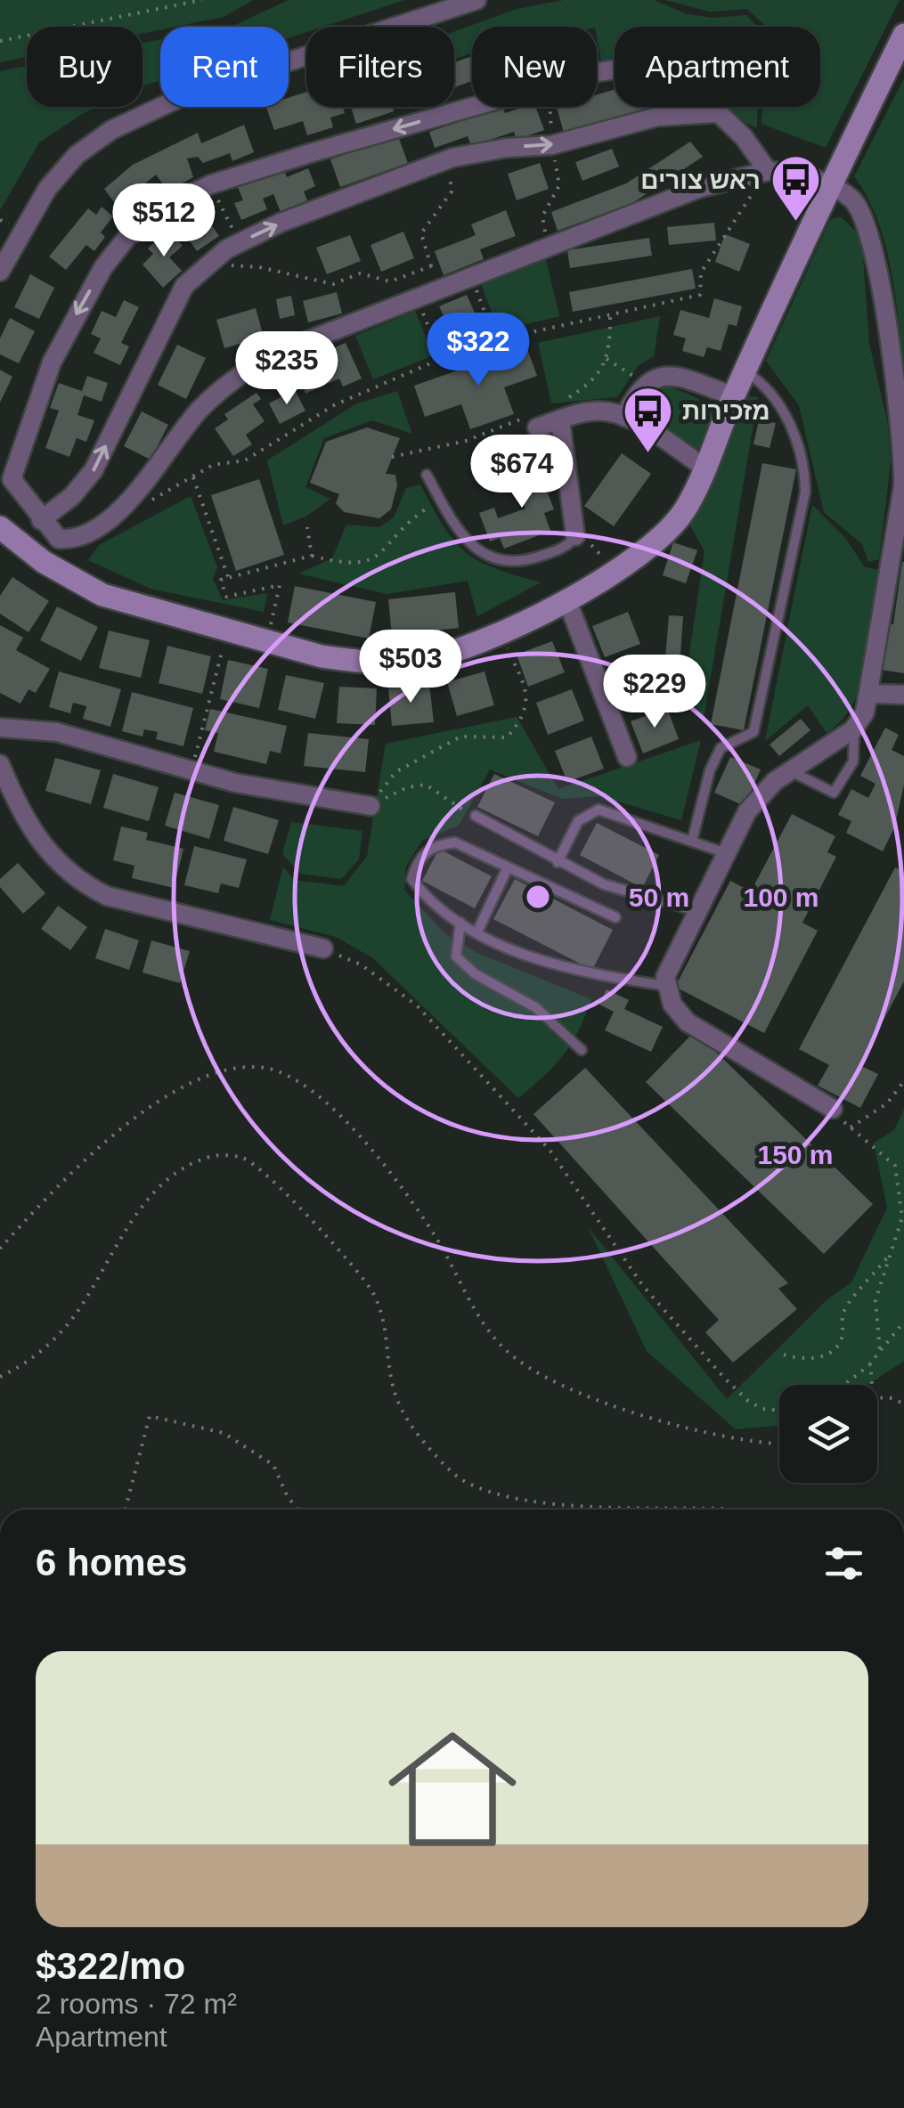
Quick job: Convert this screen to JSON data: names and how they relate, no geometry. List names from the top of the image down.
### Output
{
  "places": {
    "bus stop": ["ראש צורים", "מזכירות"]
  },
  "page": {
    "chip": [
      "Buy",
      "Rent",
      "Filters",
      "New",
      "Apartment"
    ],
    "price": [
      "$512",
      "$322",
      "$235",
      "$674",
      "$503",
      "$229"
    ],
    "heading": "6 homes",
    "list": [
      {
        "name": "$322/mo",
        "note": "2 rooms · 72 m² · Apartment"
      }
    ]
  },
  "rings": ["50 m", "100 m", "150 m"]
}
